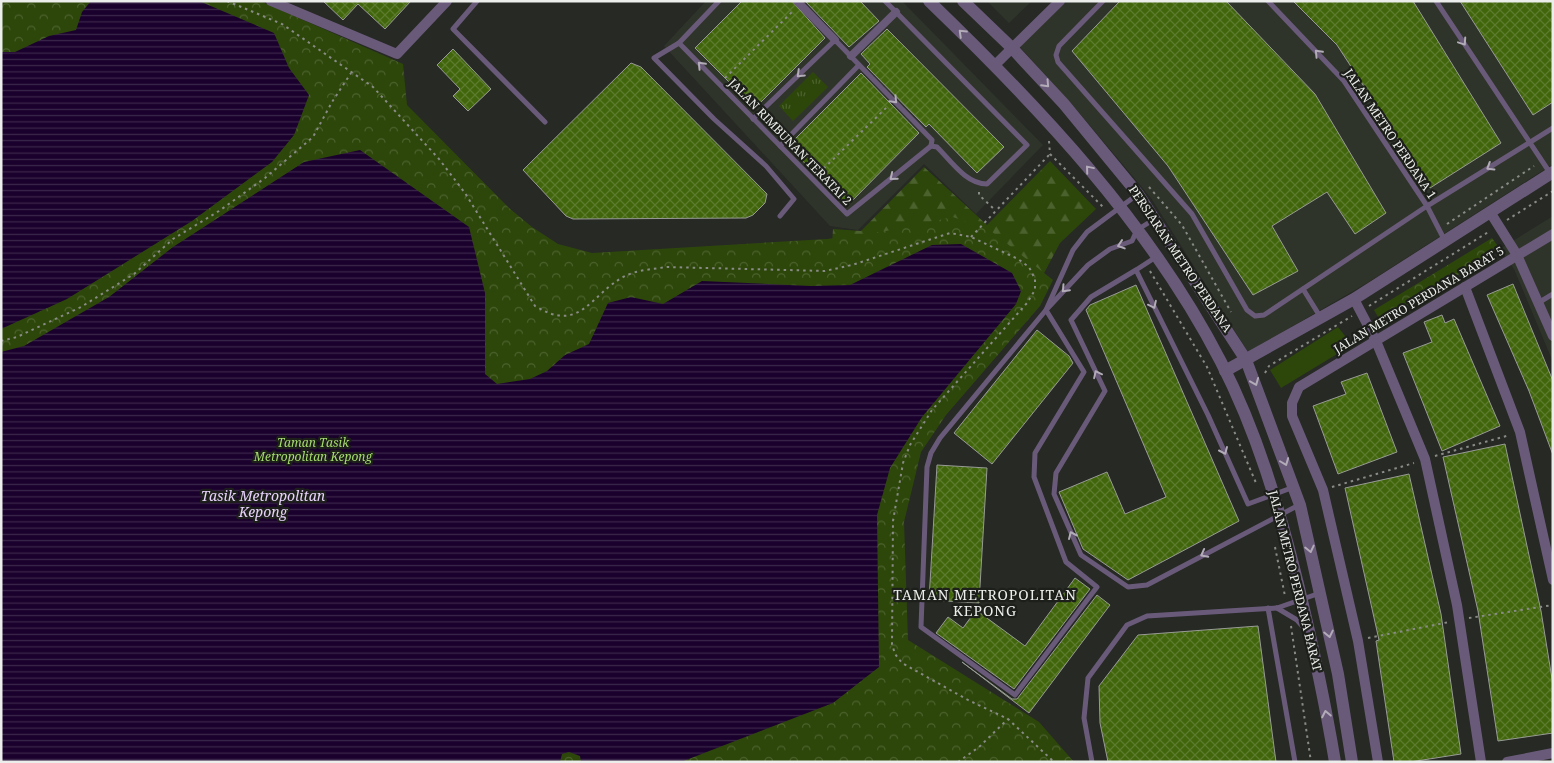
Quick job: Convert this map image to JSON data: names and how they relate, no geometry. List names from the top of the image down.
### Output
{
  "streets": {
    "street": ["PERSIARAN METRO PERDANA", "JALAN METRO PERDANA BARAT 5", "JALAN METRO PERDANA BARAT"],
    "lane": ["JALAN METRO PERDANA 1", "JALAN RIMBUNAN TERATAI 2"]
  },
  "crossings": [
    ["PERSIARAN METRO PERDANA", "JALAN METRO PERDANA BARAT"]
  ],
  "one_way": ["JALAN METRO PERDANA 1"],
  "districts": ["TAMAN METROPOLITAN KEPONG"],
  "water": ["Tasik Metropolitan Kepong"],
  "parks": ["Taman Tasik Metropolitan Kepong"]
}
